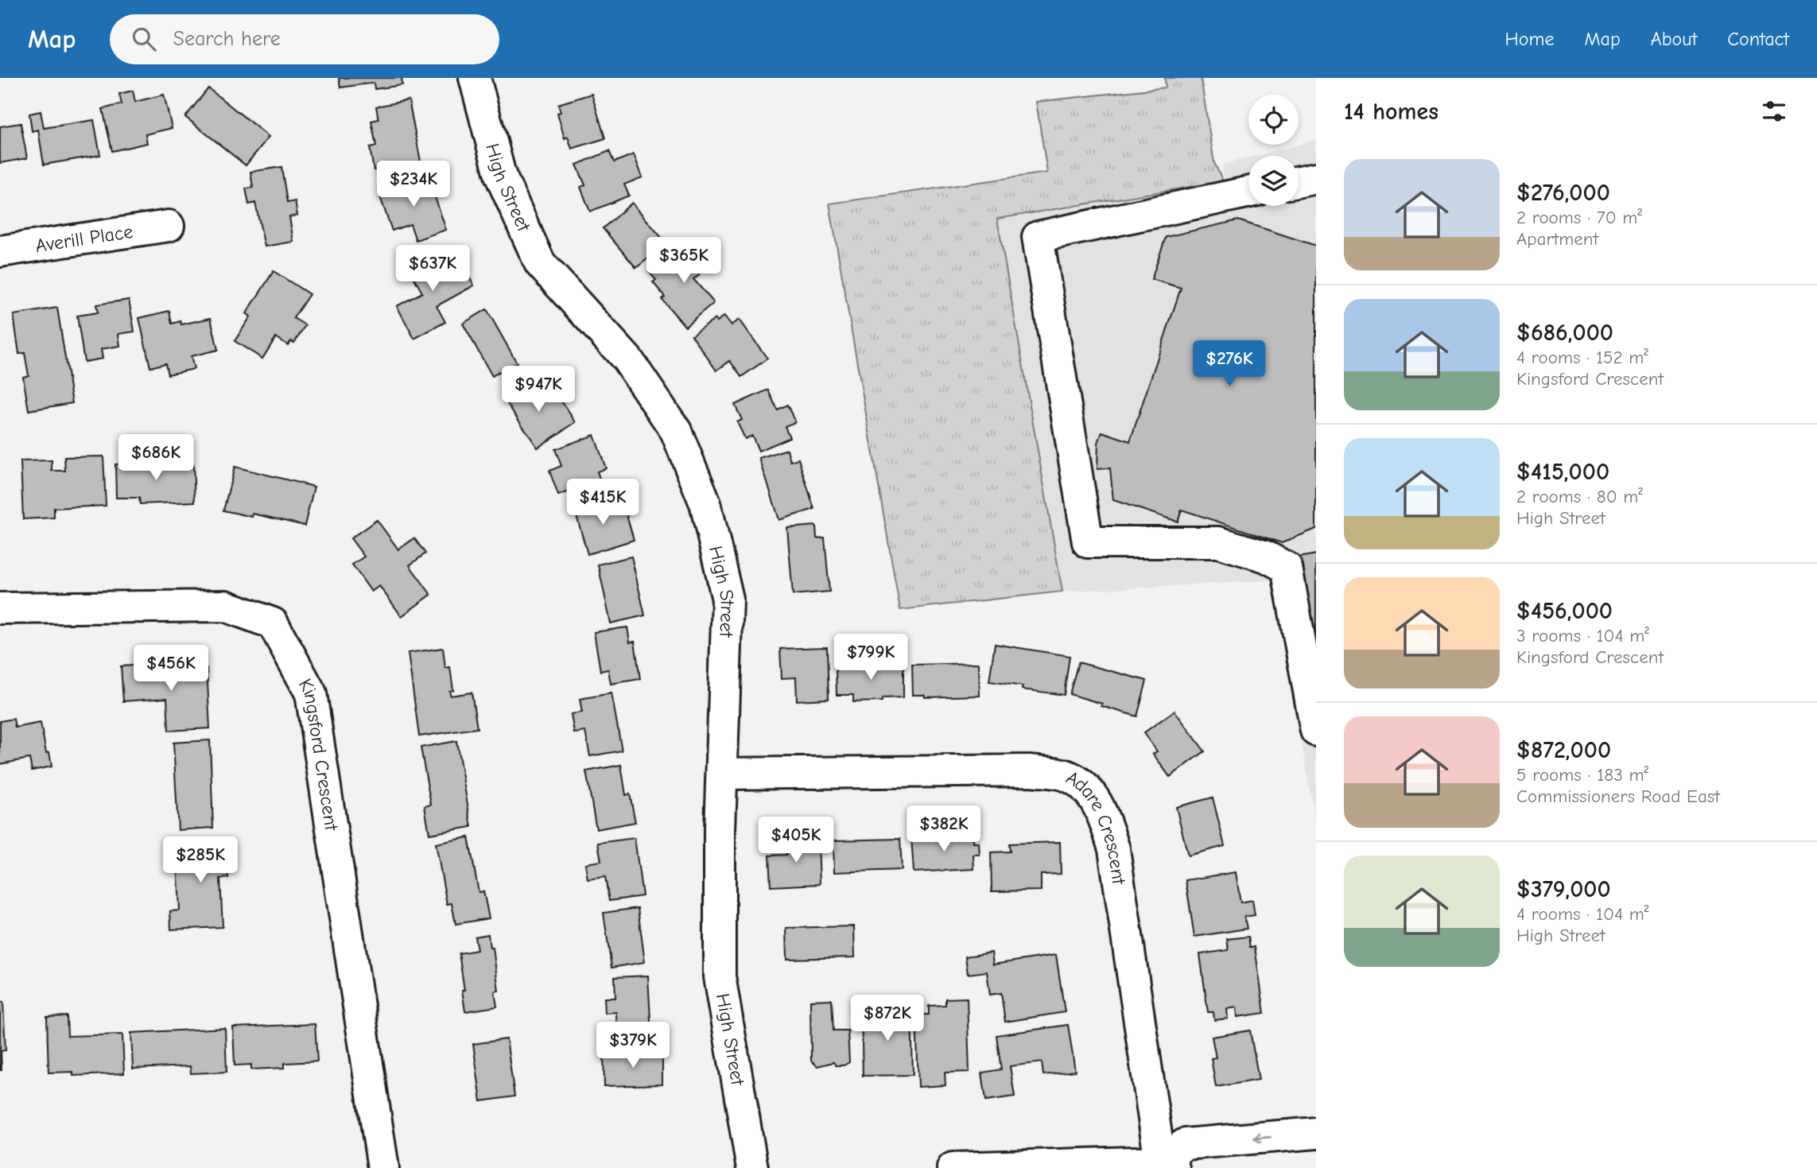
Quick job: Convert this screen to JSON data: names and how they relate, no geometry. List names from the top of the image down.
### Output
{
  "streets": {
    "street": [
      "High Street",
      "Averill Place",
      "Kingsford Crescent",
      "Adare Crescent"
    ]
  },
  "crossings": [
    ["High Street", "Adare Crescent"]
  ],
  "page": {
    "header": "Map",
    "search": "Search here",
    "nav": [
      "Home",
      "Map",
      "About",
      "Contact"
    ],
    "heading": "14 homes",
    "list": [
      {
        "name": "$276,000",
        "note": "2 rooms · 70 m² · Apartment"
      },
      {
        "name": "$686,000",
        "note": "4 rooms · 152 m² · Kingsford Crescent"
      },
      {
        "name": "$415,000",
        "note": "2 rooms · 80 m² · High Street"
      },
      {
        "name": "$456,000",
        "note": "3 rooms · 104 m² · Kingsford Crescent"
      },
      {
        "name": "$872,000",
        "note": "5 rooms · 183 m² · Commissioners Road East"
      },
      {
        "name": "$379,000",
        "note": "4 rooms · 104 m² · High Street"
      }
    ],
    "price": [
      "$234K",
      "$365K",
      "$637K",
      "$276K",
      "$947K",
      "$686K",
      "$415K",
      "$799K",
      "$456K",
      "$382K",
      "$405K",
      "$285K",
      "$872K",
      "$379K"
    ]
  }
}
